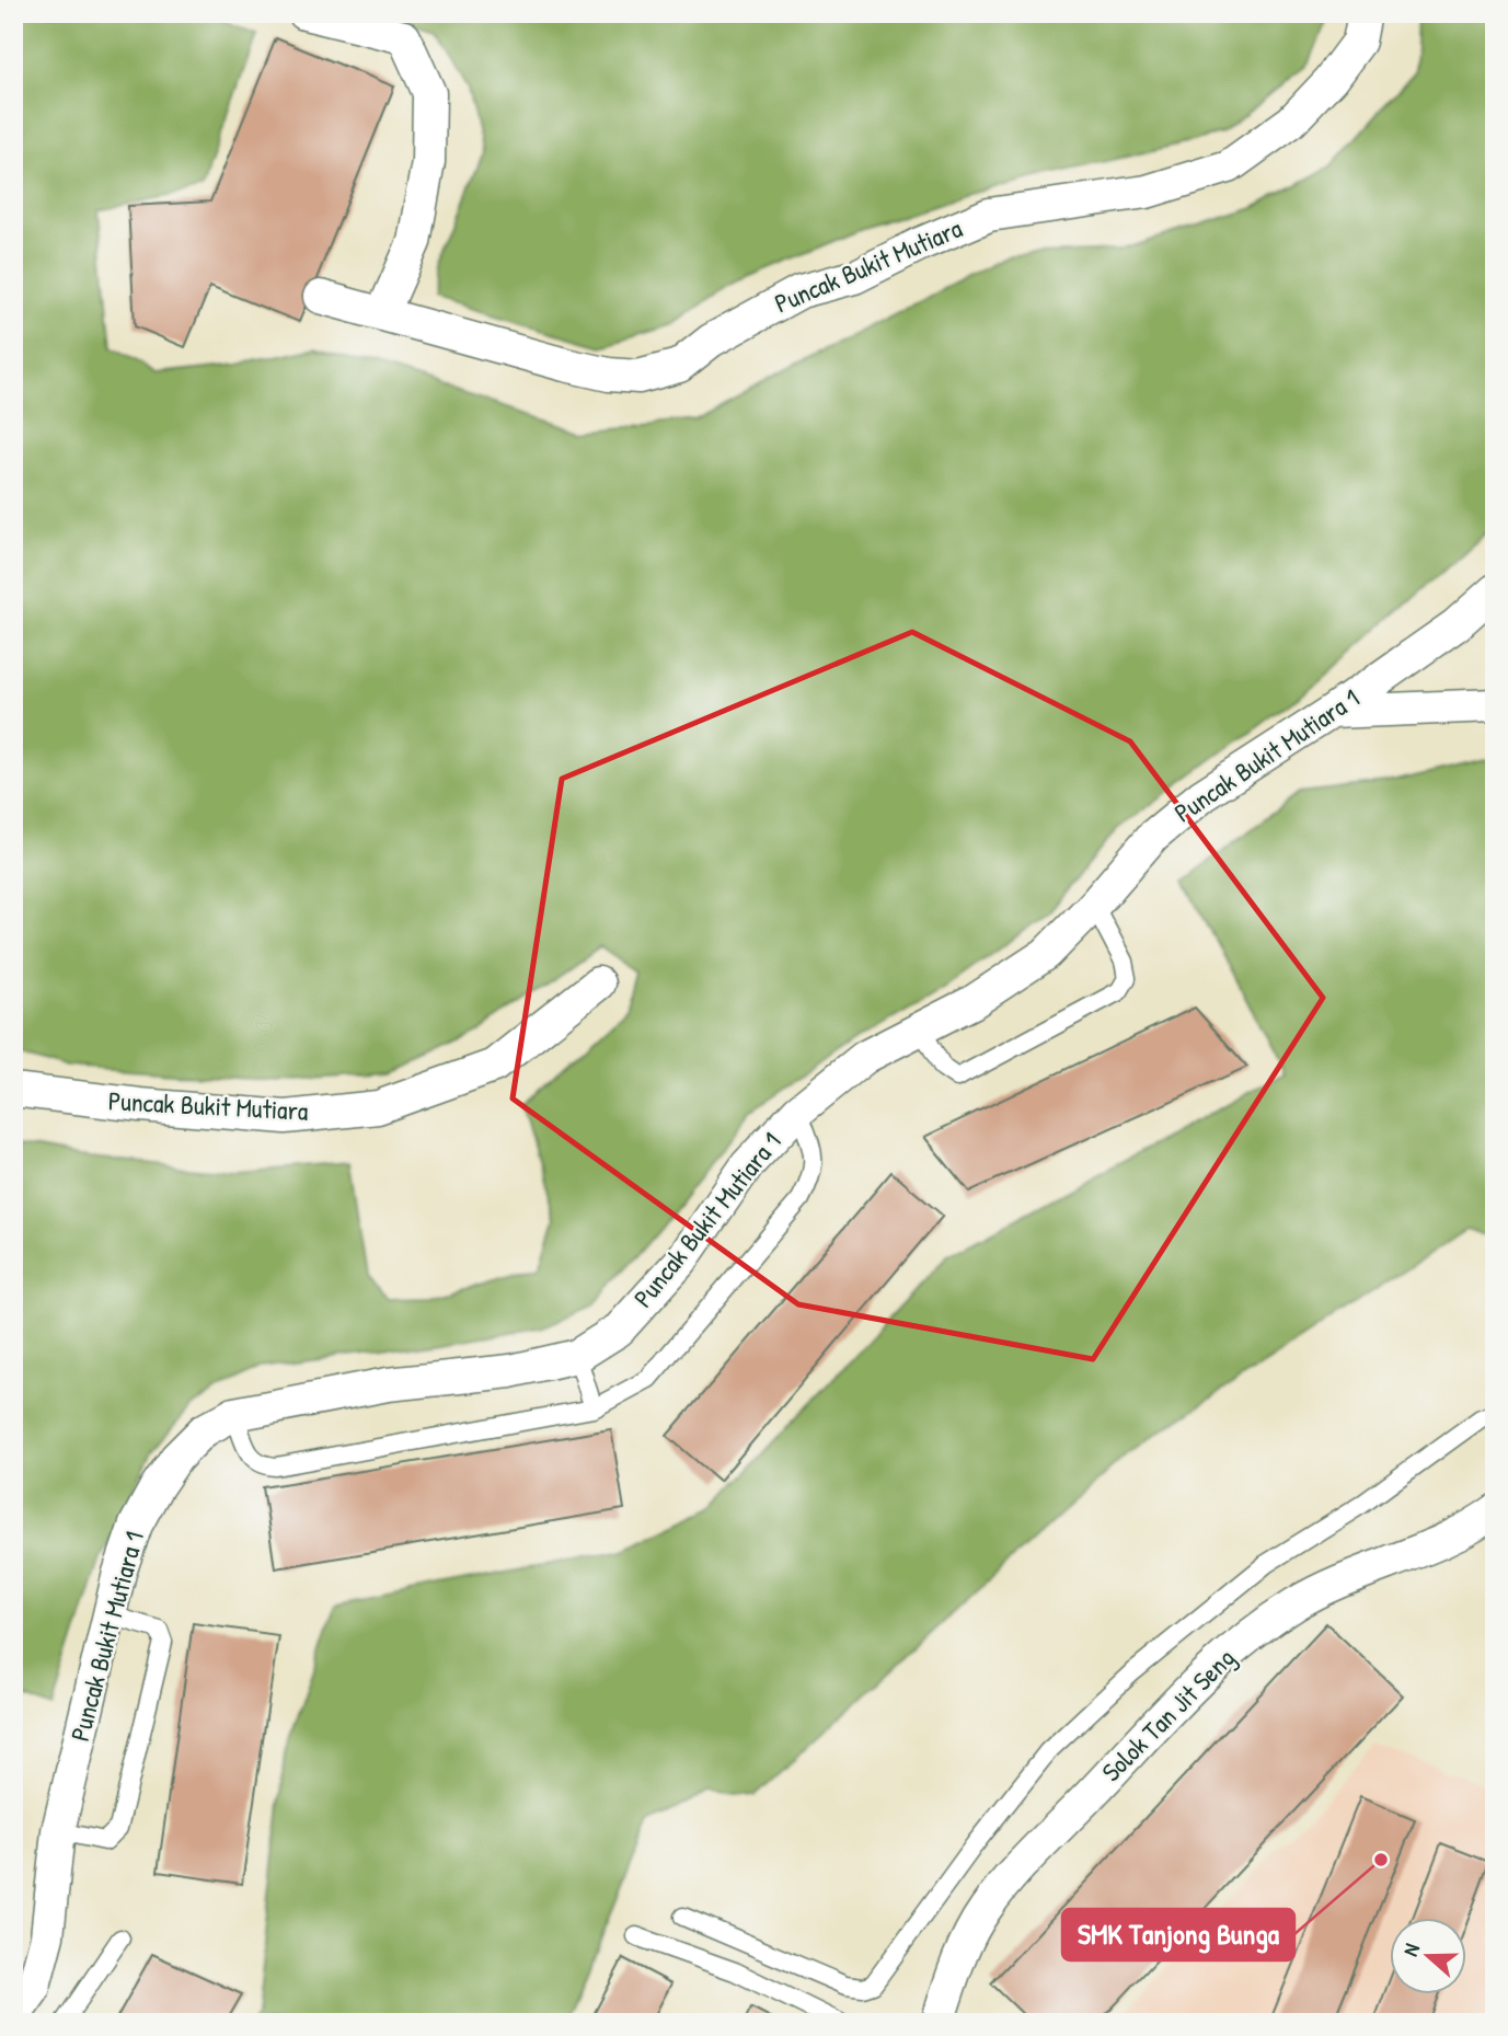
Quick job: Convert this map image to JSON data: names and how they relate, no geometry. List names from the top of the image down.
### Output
{
  "streets": {
    "street": ["Puncak Bukit Mutiara", "Puncak Bukit Mutiara 1", "Solok Tan Jit Seng"]
  },
  "places": ["SMK Tanjong Bunga"],
  "north": "left"
}
